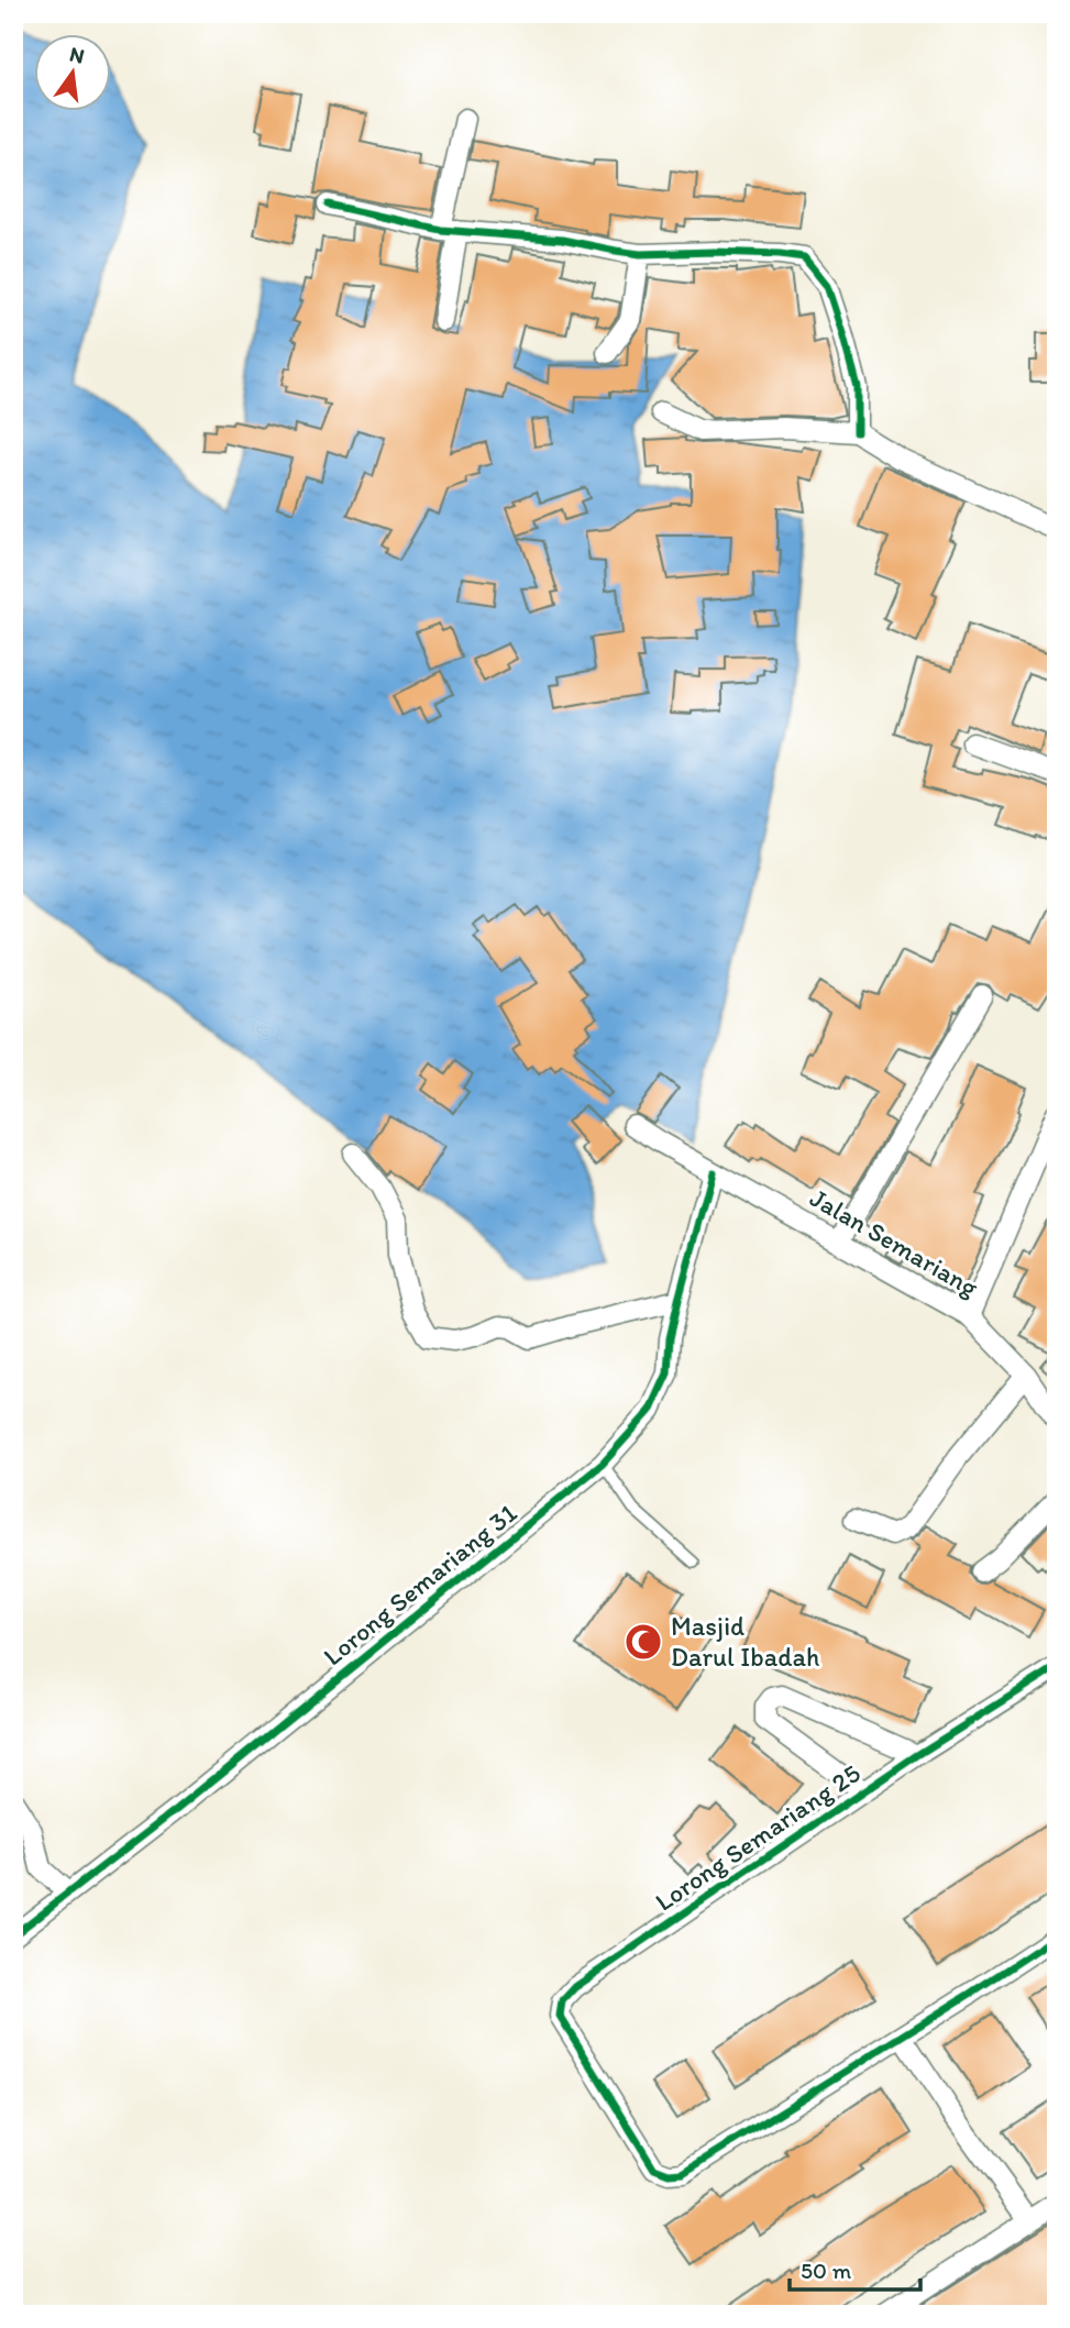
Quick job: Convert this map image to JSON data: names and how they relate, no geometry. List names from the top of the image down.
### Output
{
  "streets": {
    "street": ["Jalan Semariang", "Lorong Semariang 31", "Lorong Semariang 25"]
  },
  "crossings": [
    ["Jalan Semariang", "Lorong Semariang 31"]
  ],
  "places": {
    "mosque": ["Masjid Darul Ibadah"]
  },
  "scale_bar": "50 m",
  "north": "top"
}
